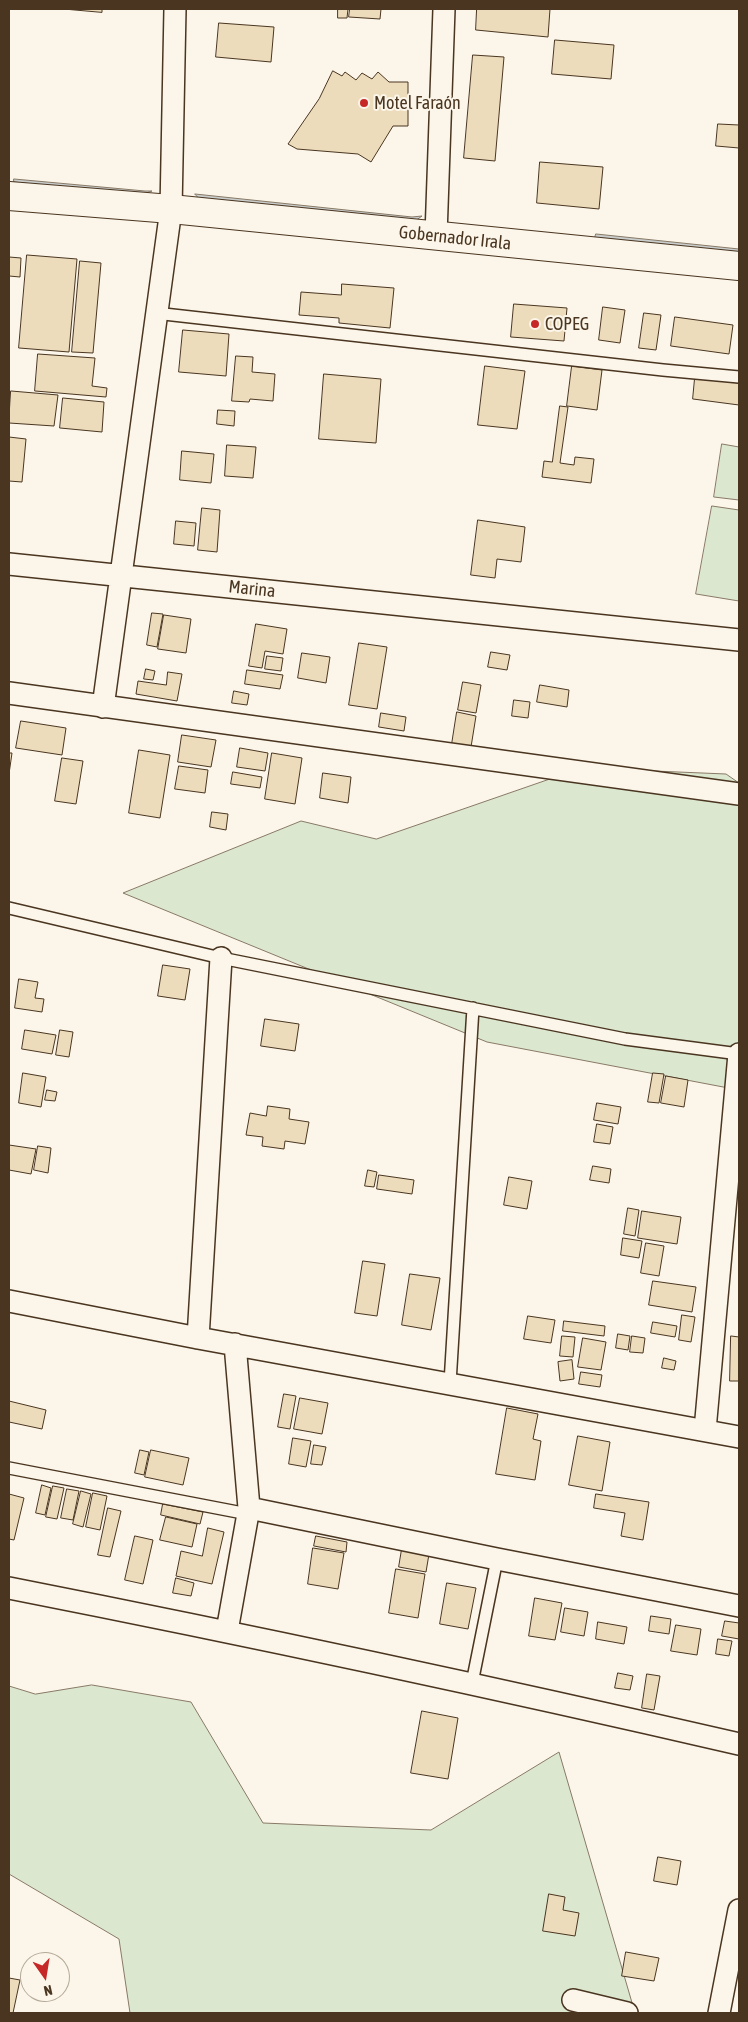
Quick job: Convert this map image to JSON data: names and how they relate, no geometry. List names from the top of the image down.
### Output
{
  "streets": {
    "main road": ["Gobernador Irala"],
    "street": ["Marina"]
  },
  "places": ["Motel Faraón", "COPEG"],
  "north": "bottom"
}
